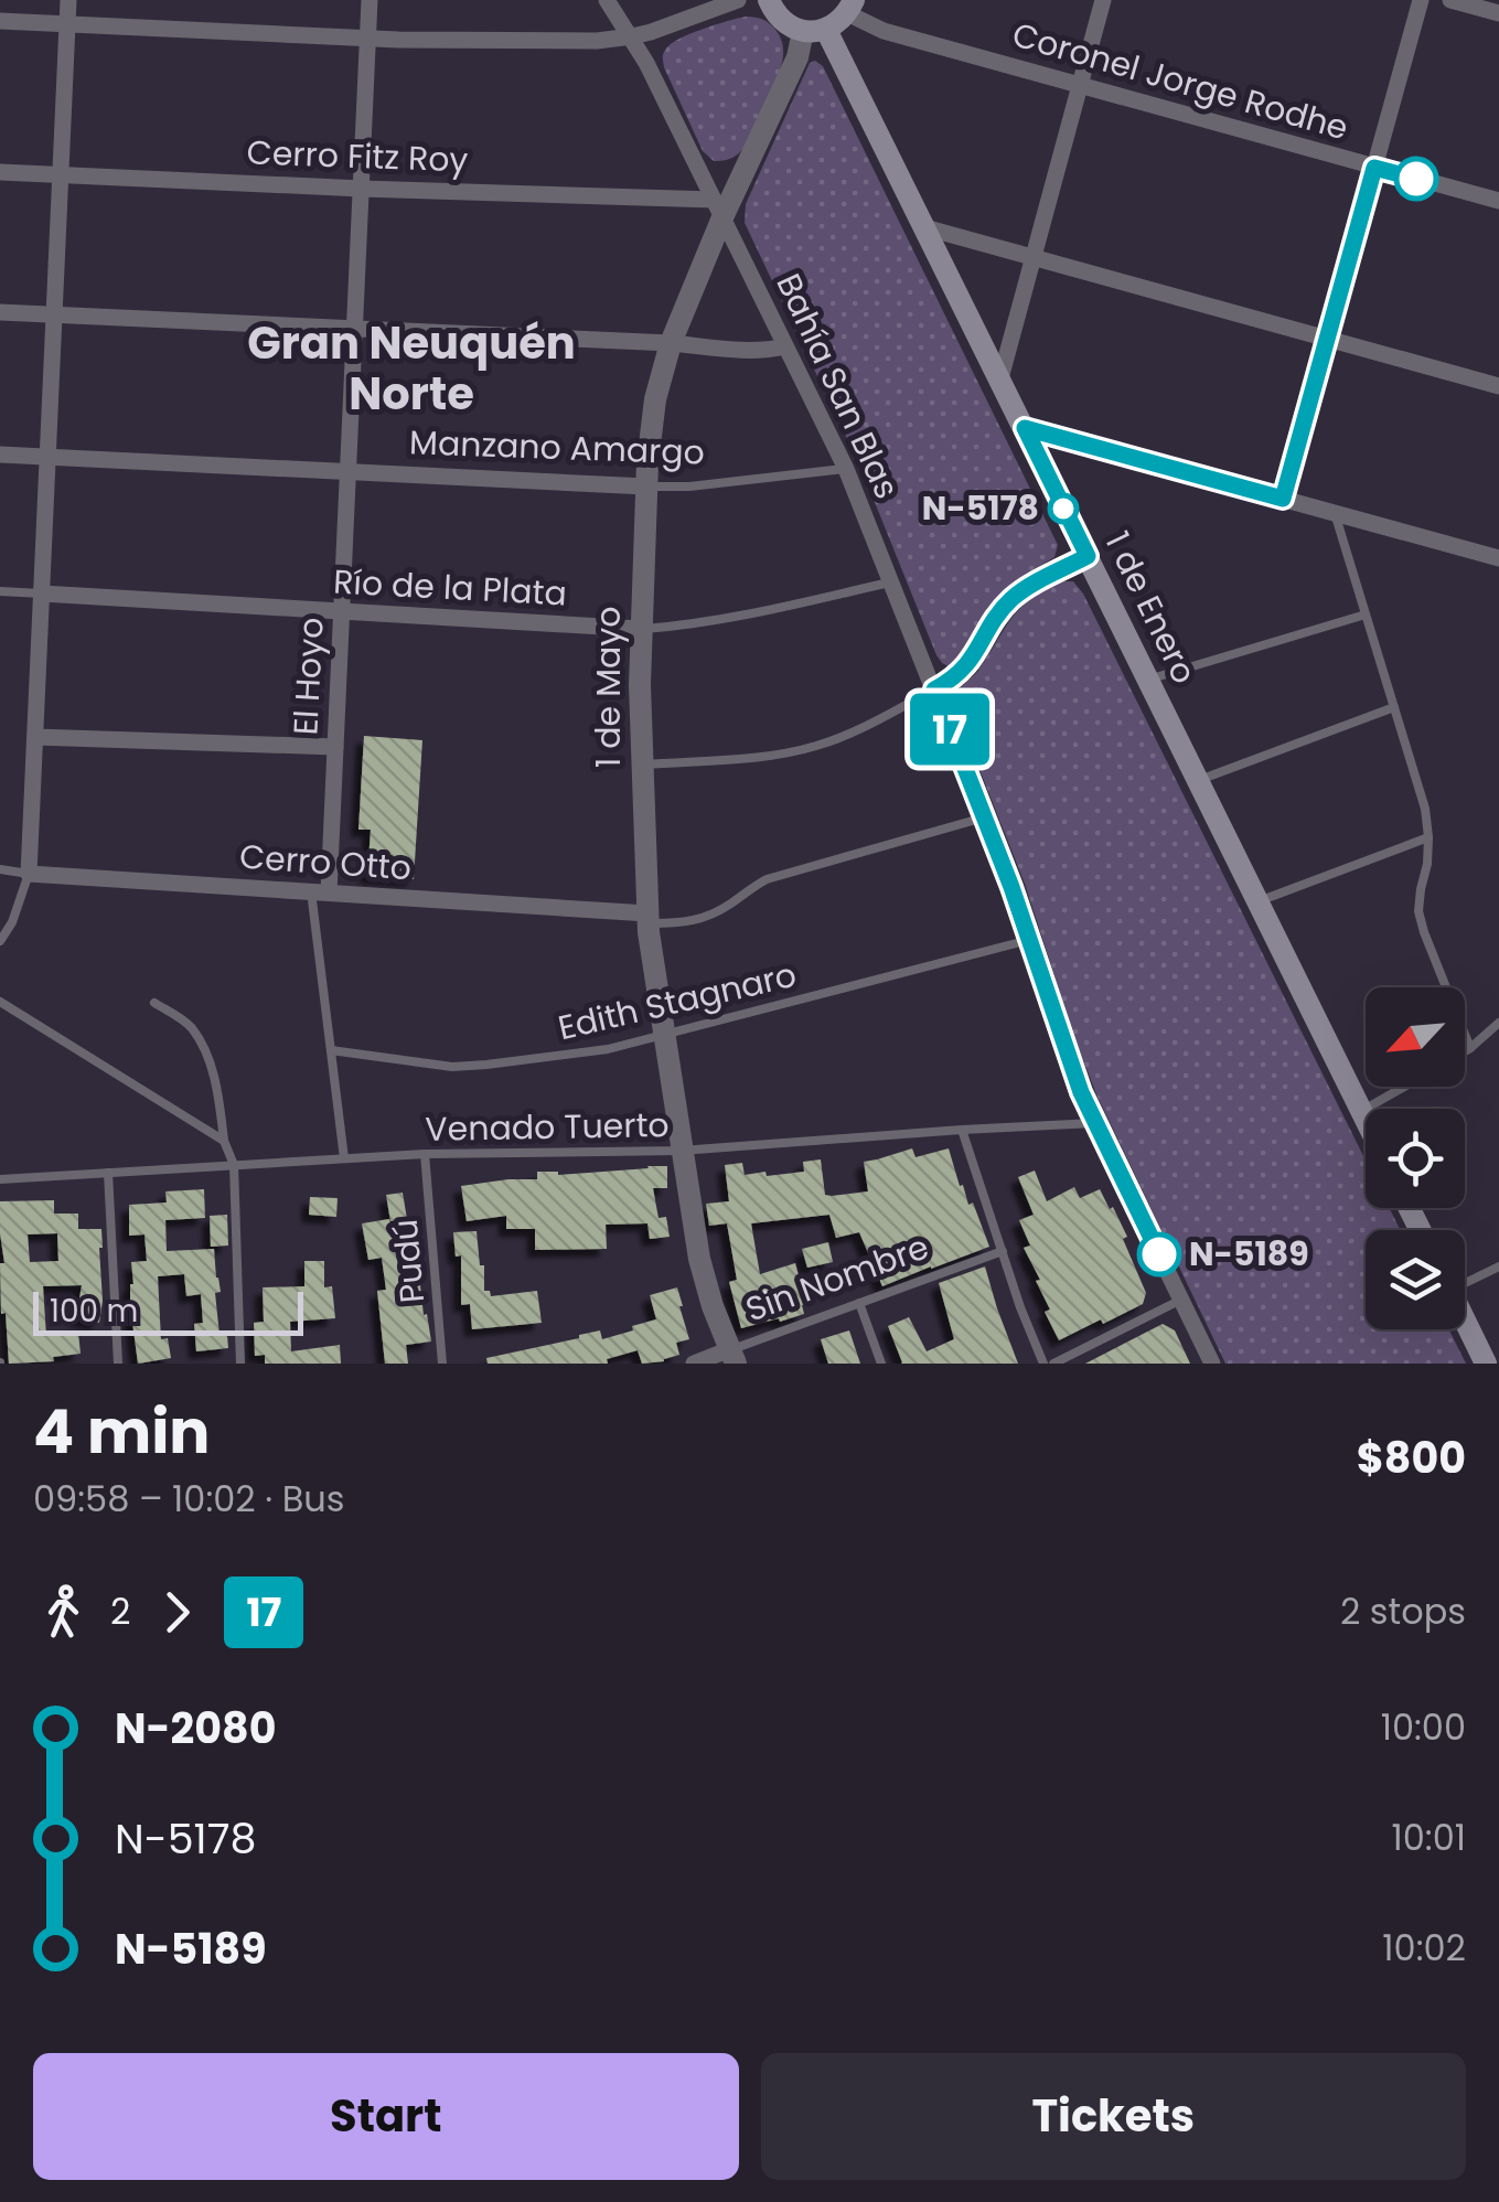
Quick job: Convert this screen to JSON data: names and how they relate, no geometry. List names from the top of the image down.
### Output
{
  "streets": {
    "main road": ["1 de Enero"],
    "street": [
      "Coronel Jorge Rodhe",
      "Cerro Fitz Roy",
      "Bahía San Blas",
      "Manzano Amargo",
      "Río de la Plata",
      "El Hoyo",
      "1 de Mayo",
      "Cerro Otto",
      "Sin Nombre"
    ],
    "lane": ["Edith Stagnaro", "Venado Tuerto", "Pudú"]
  },
  "crossings": [
    ["Cerro Fitz Roy", "Bahía San Blas"],
    ["Cerro Fitz Roy", "El Hoyo"],
    ["Cerro Fitz Roy", "1 de Mayo"],
    ["Bahía San Blas", "Manzano Amargo"],
    ["Bahía San Blas", "Río de la Plata"],
    ["Bahía San Blas", "1 de Mayo"],
    ["Bahía San Blas", "Edith Stagnaro"],
    ["Bahía San Blas", "Venado Tuerto"],
    ["Manzano Amargo", "El Hoyo"],
    ["Manzano Amargo", "1 de Mayo"],
    ["Río de la Plata", "El Hoyo"],
    ["Río de la Plata", "1 de Mayo"],
    ["1 de Enero", "1 de Mayo"],
    ["El Hoyo", "Cerro Otto"],
    ["El Hoyo", "Edith Stagnaro"],
    ["El Hoyo", "Venado Tuerto"],
    ["1 de Mayo", "Cerro Otto"],
    ["1 de Mayo", "Edith Stagnaro"],
    ["1 de Mayo", "Venado Tuerto"],
    ["1 de Mayo", "Sin Nombre"],
    ["Venado Tuerto", "Pudú"]
  ],
  "districts": ["Gran Neuquén Norte"],
  "places": ["N-5178", "N-5189"],
  "lines": ["bus line 17"],
  "scale_bar": "100 m",
  "north": "bottom left",
  "page": {
    "on_map": "17",
    "scale": "100 m",
    "heading": ["4 min", "09:58 – 10:02 · Bus", "$800"],
    "legs": ["2", "17", "2 stops"],
    "list": [
      {
        "name": "N-2080",
        "value": "10:00"
      },
      {
        "name": "N-5178",
        "value": "10:01"
      },
      {
        "name": "N-5189",
        "value": "10:02"
      }
    ],
    "buttons": ["Start", "Tickets"]
  }
}
